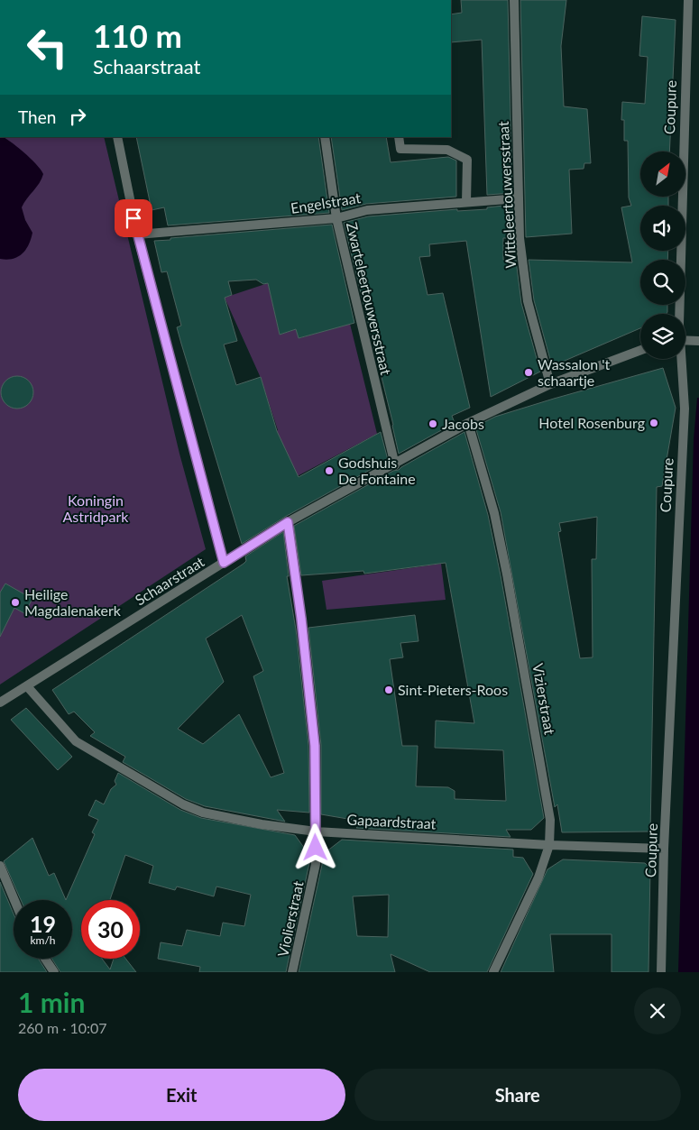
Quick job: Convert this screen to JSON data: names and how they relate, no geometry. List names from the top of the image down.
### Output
{
  "streets": {
    "street": [
      "Coupure",
      "Witteleertouwersstraat",
      "Engelstraat",
      "Zwarteleertouwersstraat",
      "Schaarstraat",
      "Vizierstraat",
      "Gapaardstraat",
      "Violierstraat"
    ]
  },
  "crossings": [
    ["Coupure", "Gapaardstraat"],
    ["Witteleertouwersstraat", "Engelstraat"],
    ["Witteleertouwersstraat", "Schaarstraat"],
    ["Engelstraat", "Zwarteleertouwersstraat"],
    ["Zwarteleertouwersstraat", "Schaarstraat"],
    ["Schaarstraat", "Vizierstraat"],
    ["Schaarstraat", "Gapaardstraat"],
    ["Schaarstraat", "Violierstraat"],
    ["Vizierstraat", "Gapaardstraat"],
    ["Gapaardstraat", "Violierstraat"]
  ],
  "parks": ["Koningin Astridpark"],
  "places": [
    "Wassalon 't schaartje",
    "Hotel Rosenburg",
    "Jacobs",
    "Godshuis De Fontaine",
    "Heilige Magdalenakerk",
    "Sint-Pieters-Roos"
  ],
  "north": "top right",
  "page": {
    "turn": ["110 m", "Schaarstraat"],
    "then": "Then",
    "speed": "19 km/h",
    "limit": "30",
    "heading": ["1 min", "260 m · 10:07"],
    "buttons": ["Exit", "Share"]
  }
}
